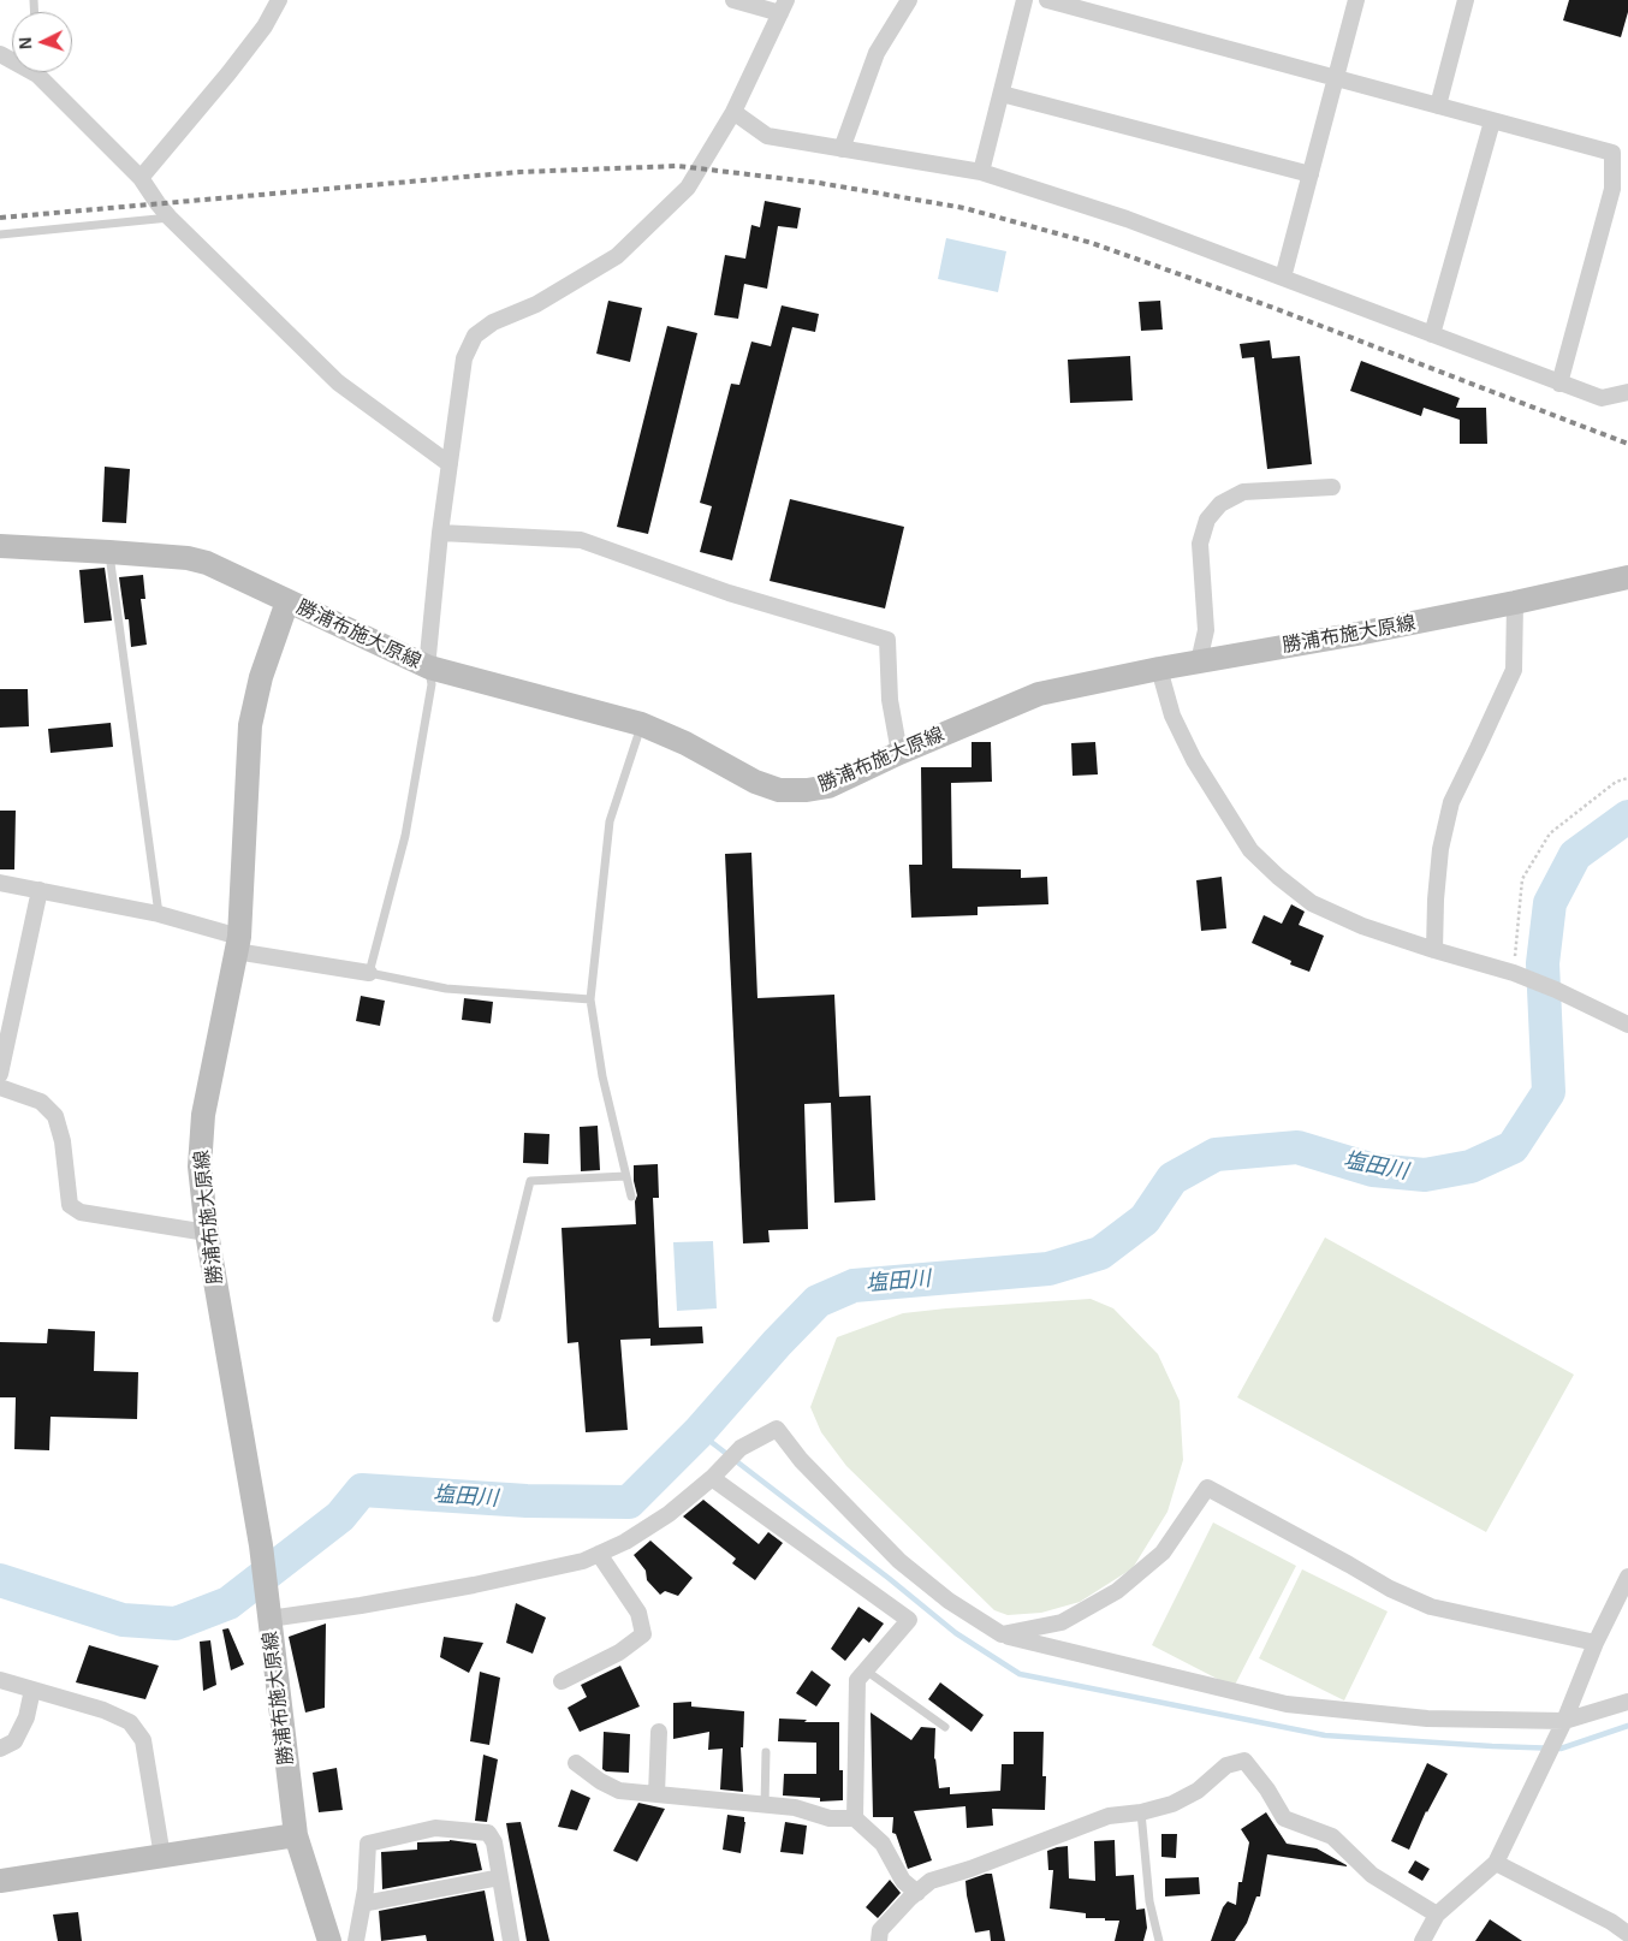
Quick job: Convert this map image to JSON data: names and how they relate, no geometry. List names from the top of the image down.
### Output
{
  "streets": {
    "main road": ["勝浦布施大原線"]
  },
  "water": ["塩田川"],
  "north": "left"
}
